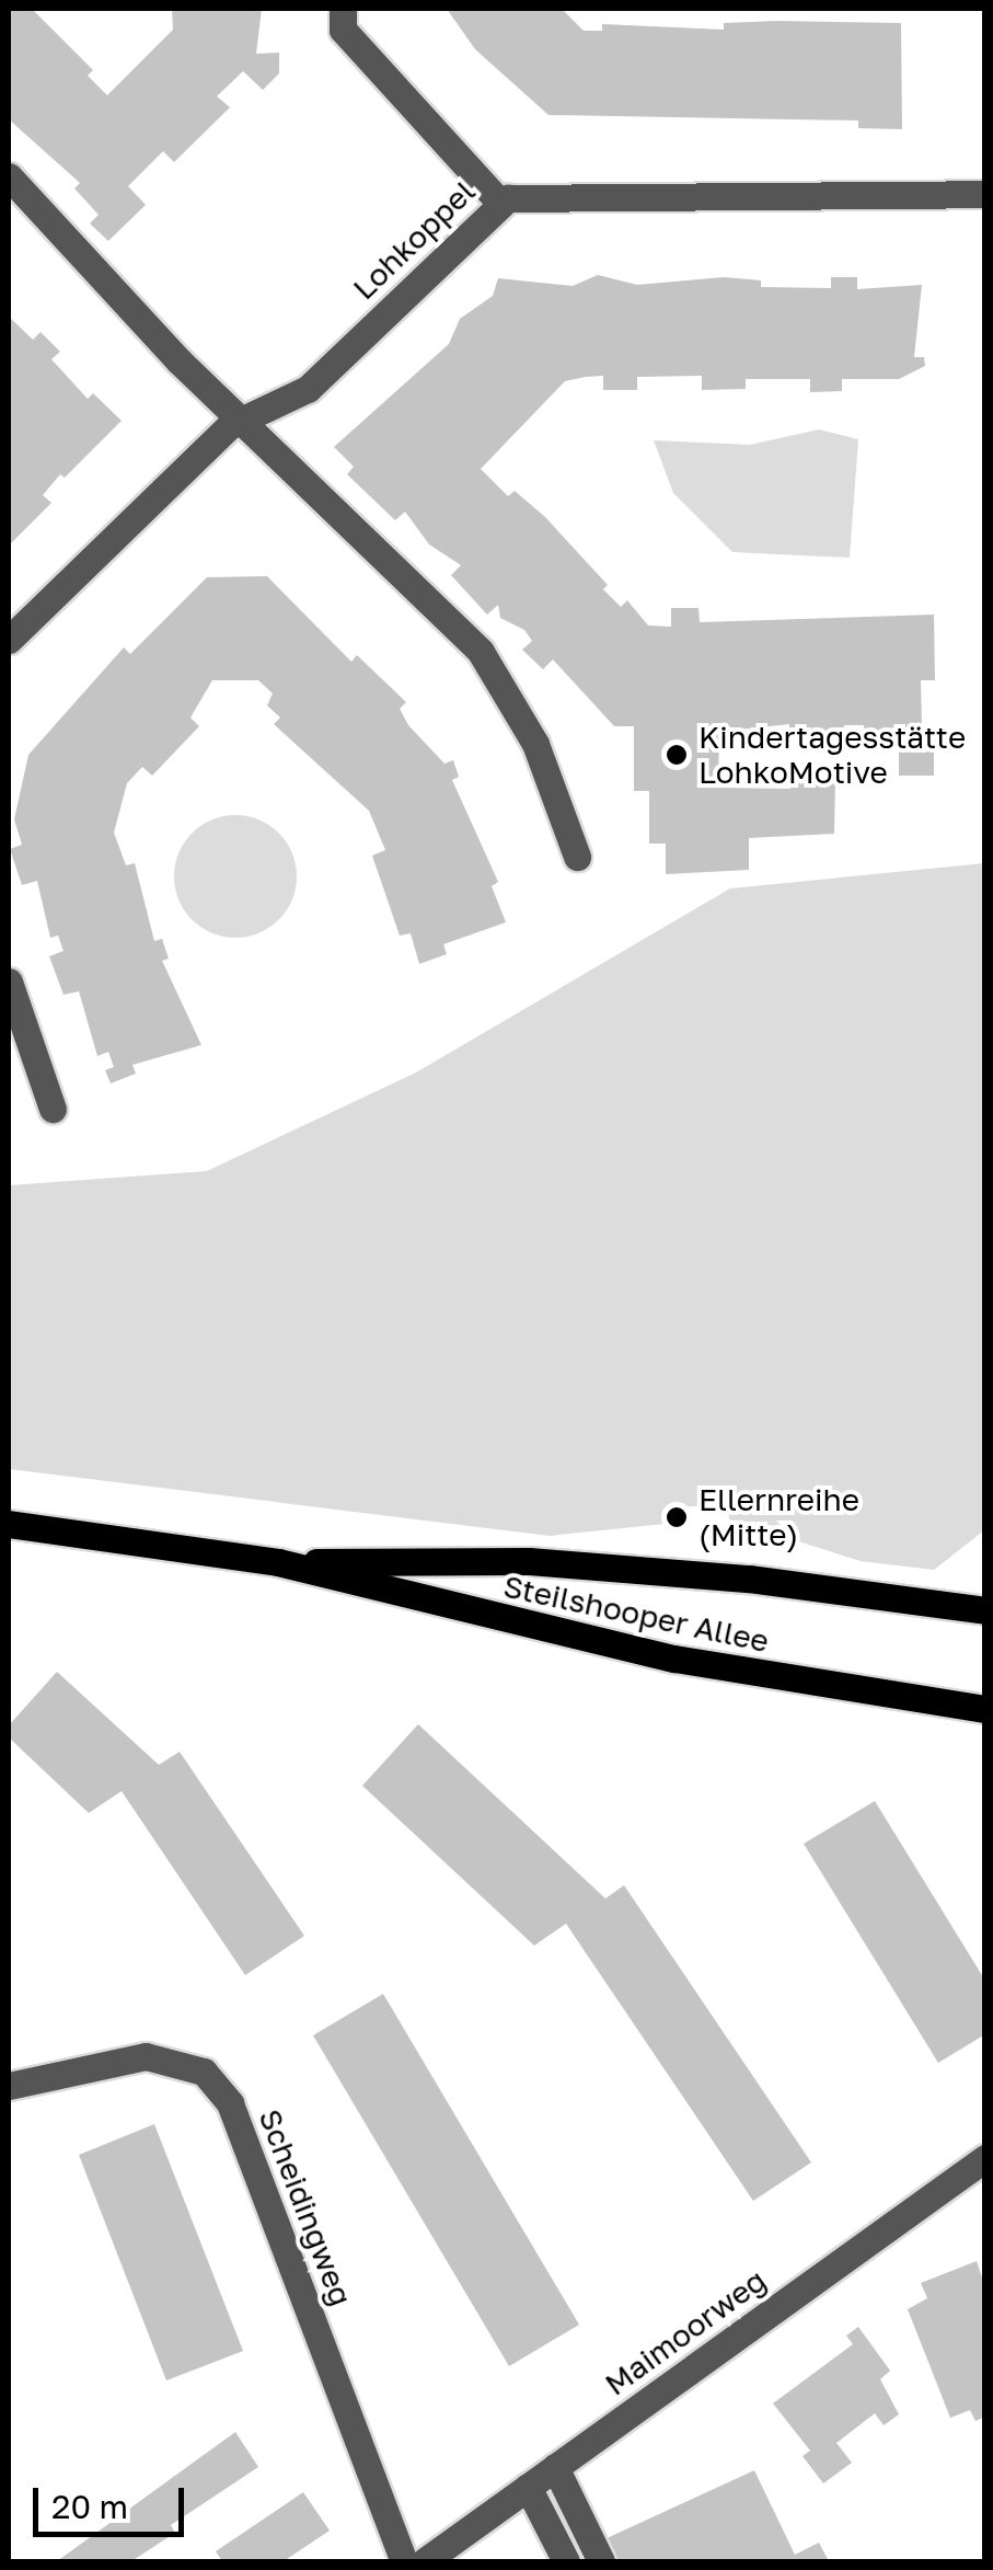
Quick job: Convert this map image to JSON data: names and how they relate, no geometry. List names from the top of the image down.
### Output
{
  "streets": {
    "main road": ["Steilshooper Allee"],
    "street": ["Lohkoppel", "Scheidingweg", "Maimoorweg"]
  },
  "places": ["Kindertagesstätte LohkoMotive", "Ellernreihe (Mitte)"],
  "scale_bar": "20 m"
}
